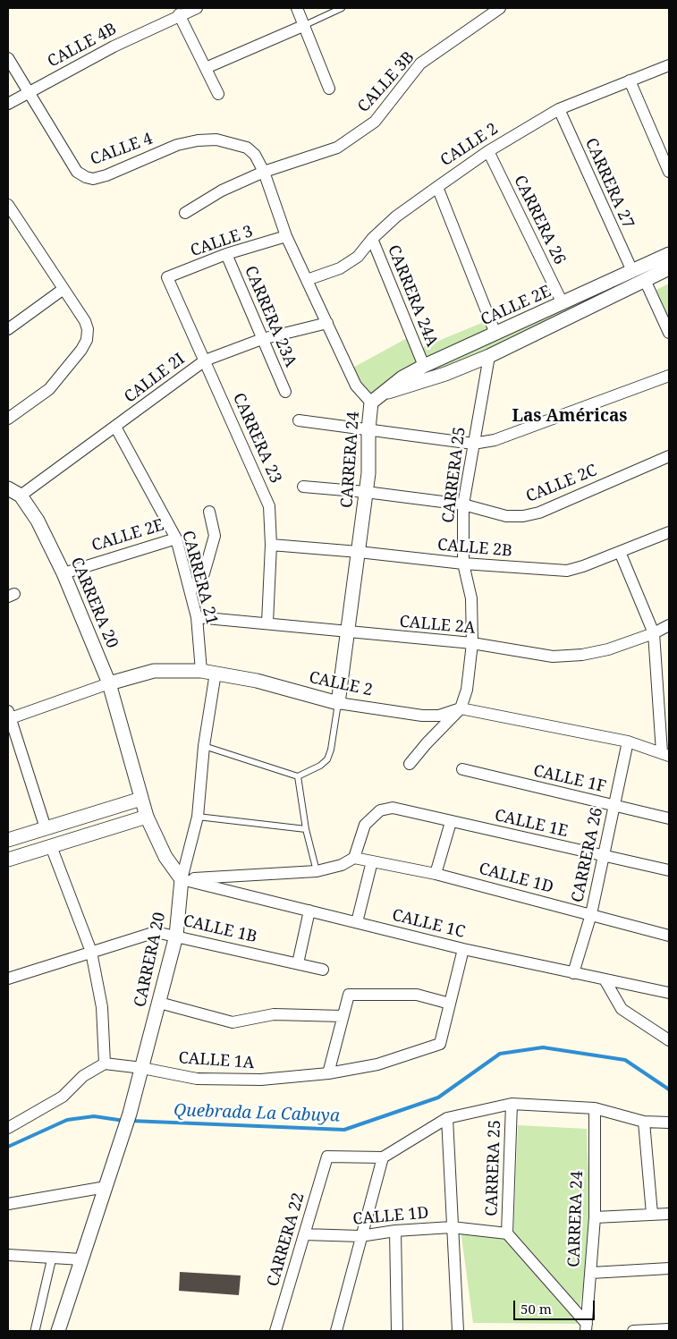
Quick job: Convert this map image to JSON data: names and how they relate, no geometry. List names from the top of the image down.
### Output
{
  "streets": {
    "street": [
      "CALLE 4B",
      "CALLE 3B",
      "CALLE 2",
      "CALLE 4",
      "CARRERA 27",
      "CARRERA 26",
      "CALLE 3",
      "CARRERA 24A",
      "CALLE 2E",
      "CARRERA 23A",
      "CALLE 2I",
      "CARRERA 23",
      "CARRERA 24",
      "CARRERA 25",
      "CALLE 2C",
      "CALLE 2B",
      "CARRERA 21",
      "CARRERA 20",
      "CALLE 2A",
      "CALLE 1F",
      "CALLE 1E",
      "CALLE 1D",
      "CALLE 1C",
      "CALLE 1B",
      "CALLE 1A",
      "CARRERA 22"
    ]
  },
  "crossings": [
    ["CALLE 4B", "CALLE 4"],
    ["CALLE 3B", "CARRERA 24"],
    ["CALLE 2", "CARRERA 27"],
    ["CALLE 2", "CARRERA 26"],
    ["CALLE 2", "CARRERA 24A"],
    ["CALLE 2", "CARRERA 24"],
    ["CALLE 2", "CARRERA 25"],
    ["CALLE 2", "CARRERA 21"],
    ["CALLE 2", "CARRERA 20"],
    ["CALLE 4", "CARRERA 24"],
    ["CARRERA 27", "CALLE 2E"],
    ["CARRERA 26", "CALLE 2E"],
    ["CARRERA 26", "CALLE 1F"],
    ["CARRERA 26", "CALLE 1E"],
    ["CARRERA 26", "CALLE 1D"],
    ["CARRERA 26", "CALLE 1C"],
    ["CALLE 3", "CARRERA 23A"],
    ["CALLE 3", "CARRERA 23"],
    ["CALLE 3", "CARRERA 24"],
    ["CARRERA 24A", "CALLE 2E"],
    ["CALLE 2E", "CARRERA 24"],
    ["CALLE 2E", "CARRERA 25"],
    ["CALLE 2E", "CARRERA 21"],
    ["CALLE 2E", "CARRERA 20"],
    ["CARRERA 23A", "CALLE 2I"],
    ["CALLE 2I", "CARRERA 23"],
    ["CALLE 2I", "CARRERA 24"],
    ["CALLE 2I", "CARRERA 21"],
    ["CALLE 2I", "CARRERA 20"],
    ["CARRERA 23", "CALLE 2B"],
    ["CARRERA 23", "CALLE 2A"],
    ["CARRERA 24", "CALLE 2C"],
    ["CARRERA 24", "CALLE 2B"],
    ["CARRERA 24", "CALLE 2A"],
    ["CARRERA 25", "CALLE 2C"],
    ["CARRERA 25", "CALLE 2B"],
    ["CARRERA 25", "CALLE 2A"],
    ["CARRERA 25", "CALLE 1D"],
    ["CARRERA 21", "CALLE 2A"],
    ["CARRERA 20", "CALLE 1C"],
    ["CARRERA 20", "CALLE 1B"],
    ["CARRERA 20", "CALLE 1A"],
    ["CALLE 1E", "CALLE 1D"],
    ["CALLE 1D", "CARRERA 22"]
  ],
  "districts": ["Las Américas"],
  "water": ["Quebrada La Cabuya"],
  "scale_bar": "50 m"
}
